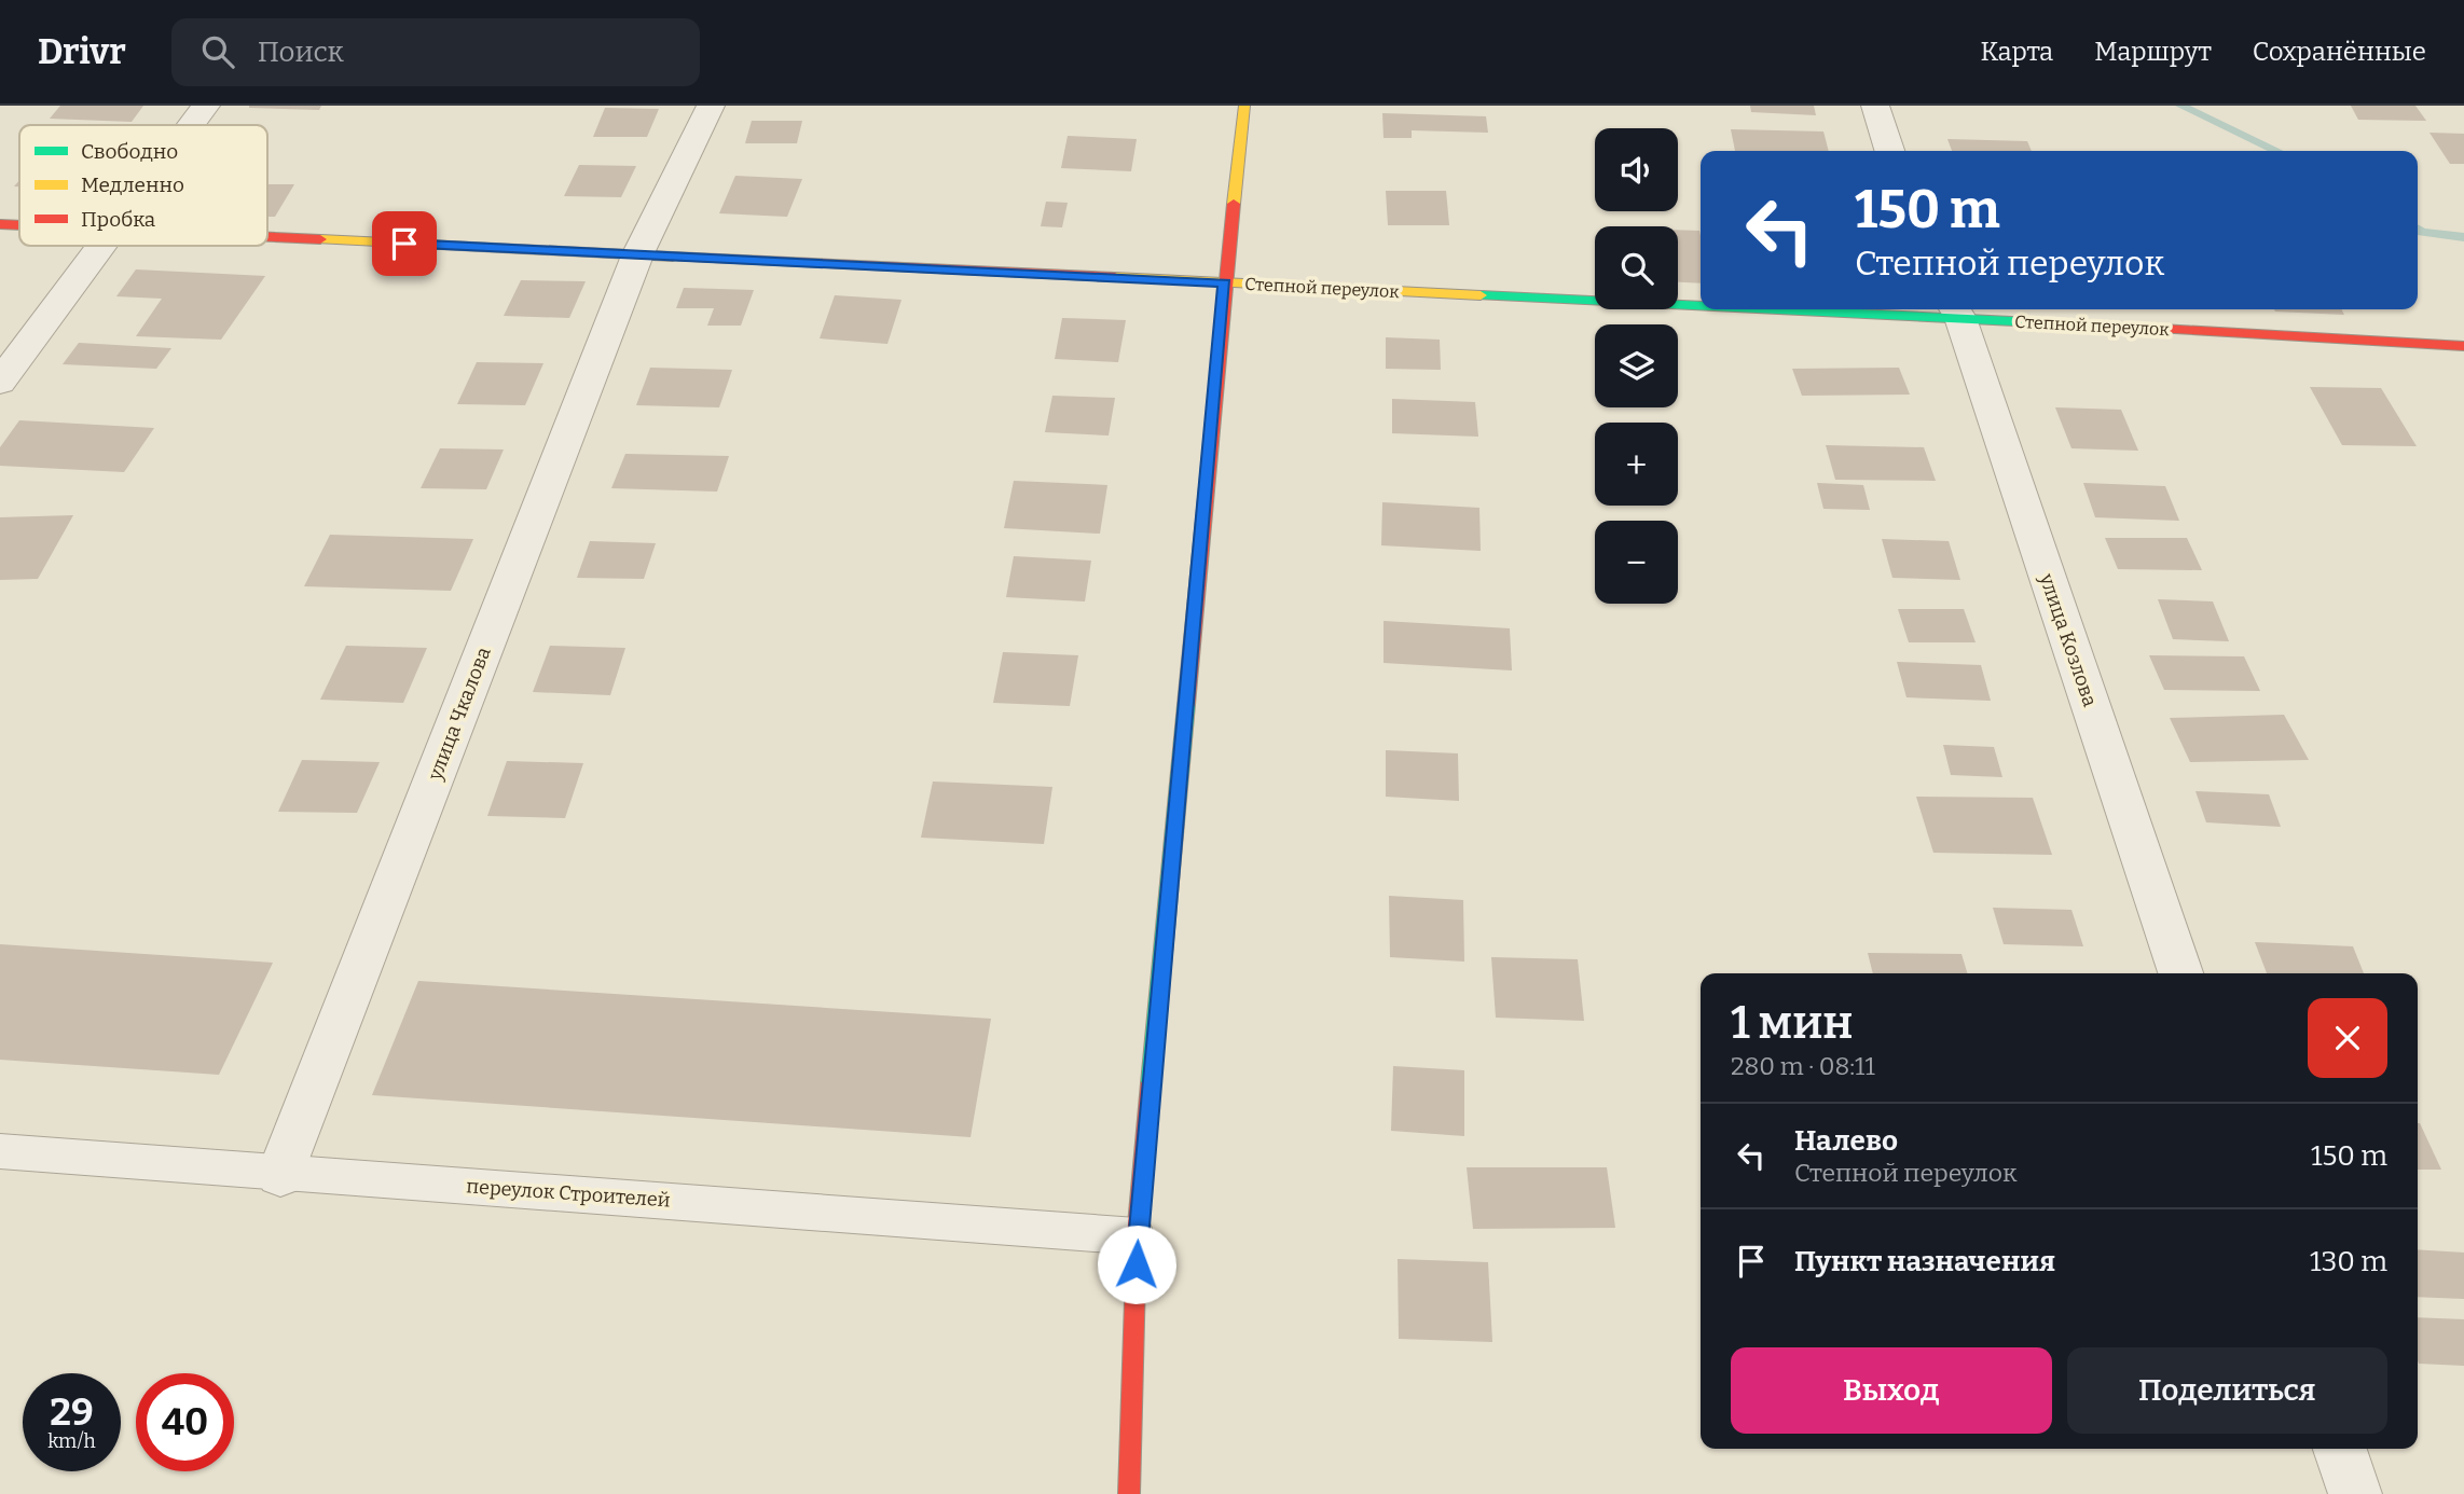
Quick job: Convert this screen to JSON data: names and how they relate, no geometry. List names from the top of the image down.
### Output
{
  "streets": {
    "street": ["Степной переулок", "улица Козлова", "улица Чкалова"],
    "lane": ["переулок Строителей"]
  },
  "crossings": [
    ["Степной переулок", "улица Козлова"],
    ["Степной переулок", "улица Чкалова"],
    ["улица Чкалова", "переулок Строителей"]
  ],
  "legend": ["Свободно", "Медленно", "Пробка"],
  "page": {
    "header": "Drivr",
    "search": "Поиск",
    "nav": ["Карта", "Маршрут", "Сохранённые"],
    "map_buttons": ["+", "−"],
    "turn": ["150 m", "Степной переулок"],
    "heading": ["1 мин", "280 m · 08:11"],
    "list": [
      {
        "name": "Налево",
        "note": "Степной переулок",
        "value": "150 m"
      },
      {
        "name": "Пункт назначения",
        "value": "130 m"
      }
    ],
    "buttons": ["Выход", "Поделиться"],
    "speed": "29 km/h",
    "limit": "40"
  }
}
